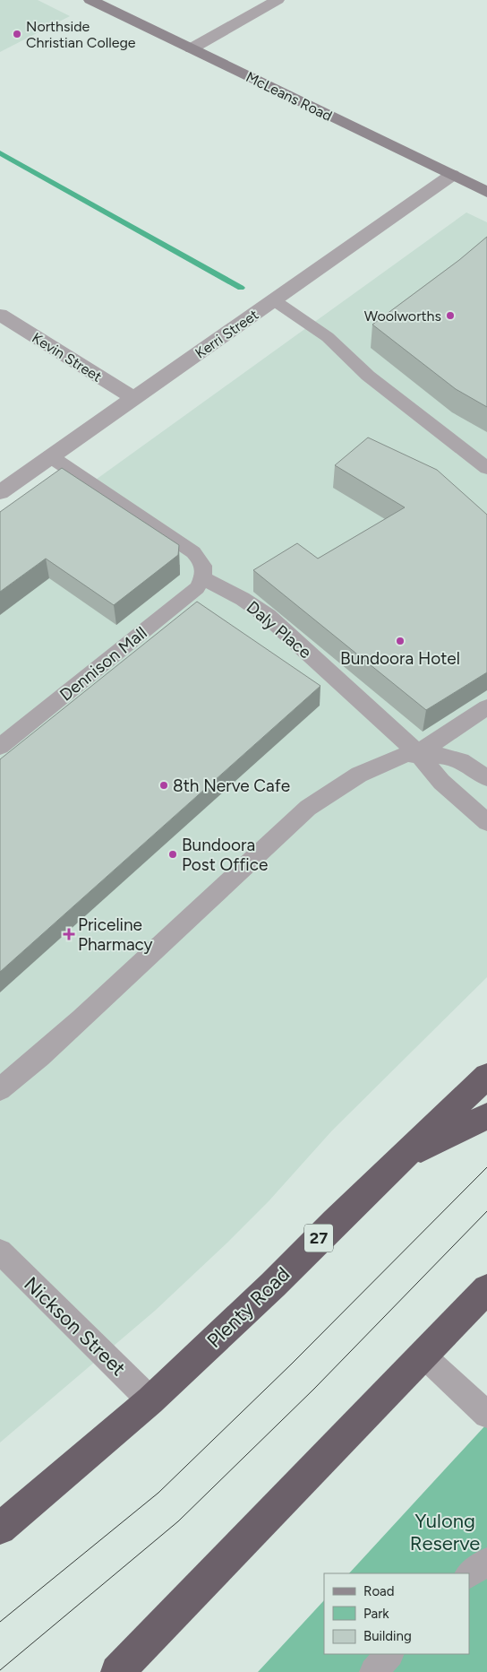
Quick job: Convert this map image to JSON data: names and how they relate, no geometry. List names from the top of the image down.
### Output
{
  "streets": {
    "highway": ["27", "Plenty Road"],
    "street": ["McLeans Road", "Kerri Street", "Kevin Street"],
    "lane": ["Daly Place", "Dennison Mall", "Nickson Street"]
  },
  "crossings": [
    ["McLeans Road", "Kerri Street"],
    ["Kerri Street", "Kevin Street"],
    ["Daly Place", "Dennison Mall"],
    ["Plenty Road", "Nickson Street"]
  ],
  "parks": ["Yulong Reserve"],
  "places": {
    "other": [
      "Northside Christian College",
      "Woolworths",
      "Bundoora Hotel",
      "8th Nerve Cafe",
      "Bundoora Post Office"
    ],
    "health": ["Priceline Pharmacy"]
  },
  "legend": ["Road", "Park", "Building"]
}
